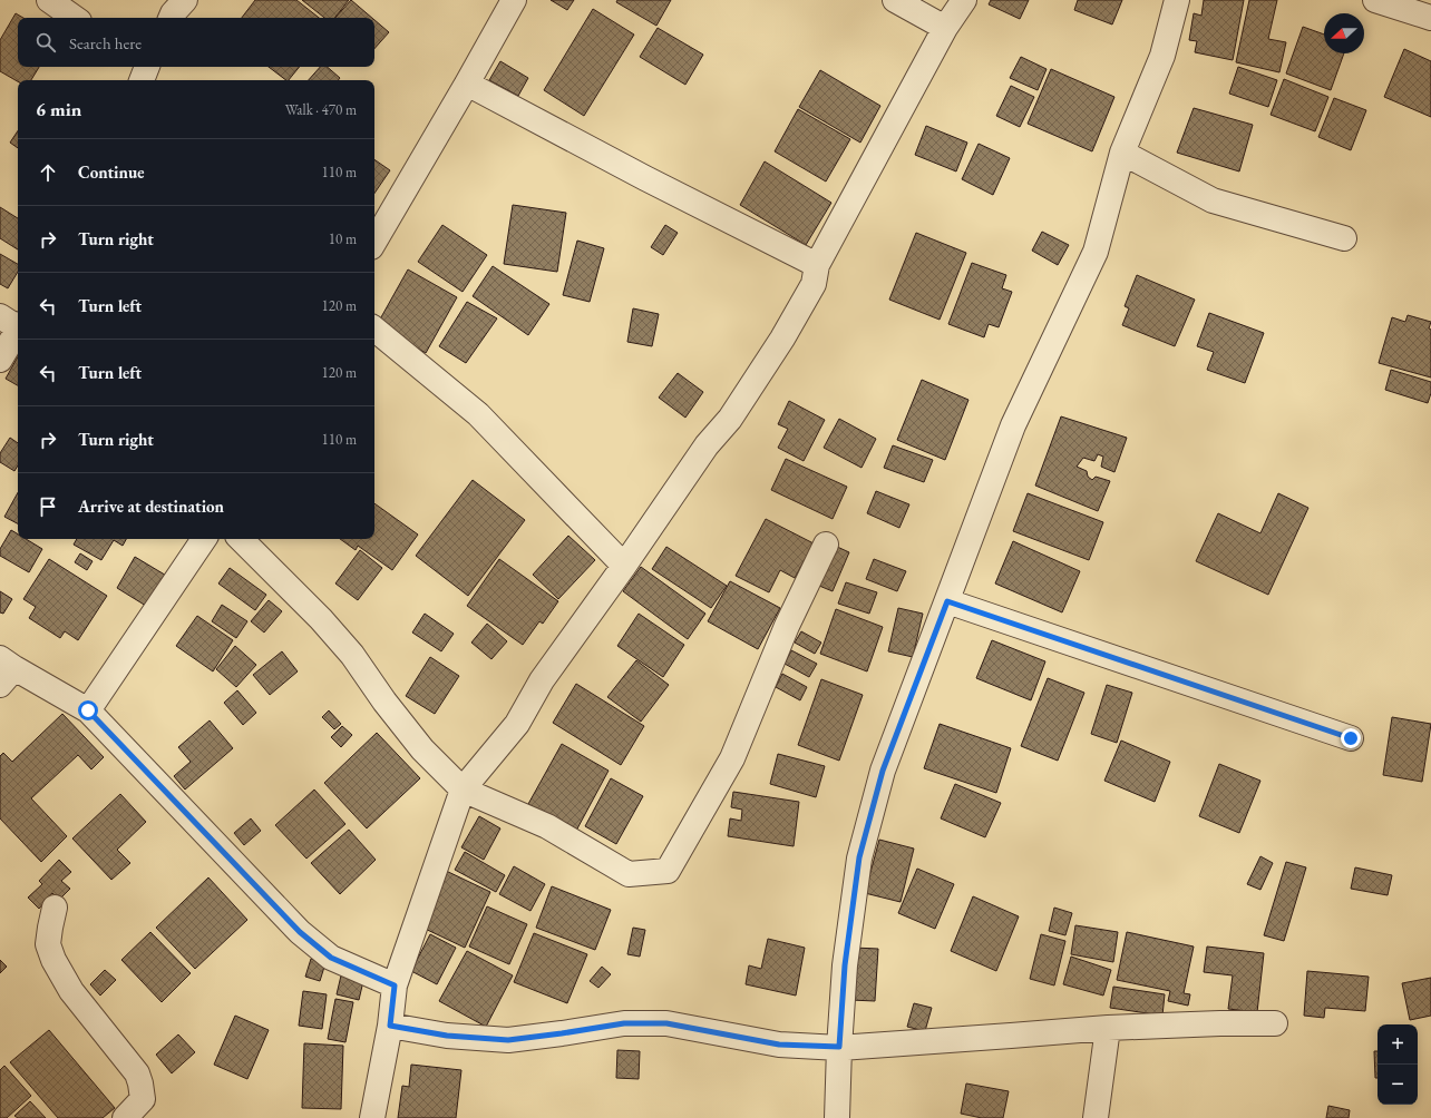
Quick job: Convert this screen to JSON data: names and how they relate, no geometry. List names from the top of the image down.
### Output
{
  "north": "left",
  "page": {
    "search": "Search here",
    "heading": ["6 min", "Walk · 470 m"],
    "list": [
      ["Continue", "110 m"],
      ["Turn right", "10 m"],
      ["Turn left", "120 m"],
      ["Turn left", "120 m"],
      ["Turn right", "110 m"],
      "Arrive at destination"
    ],
    "map_buttons": ["+", "−"]
  }
}
